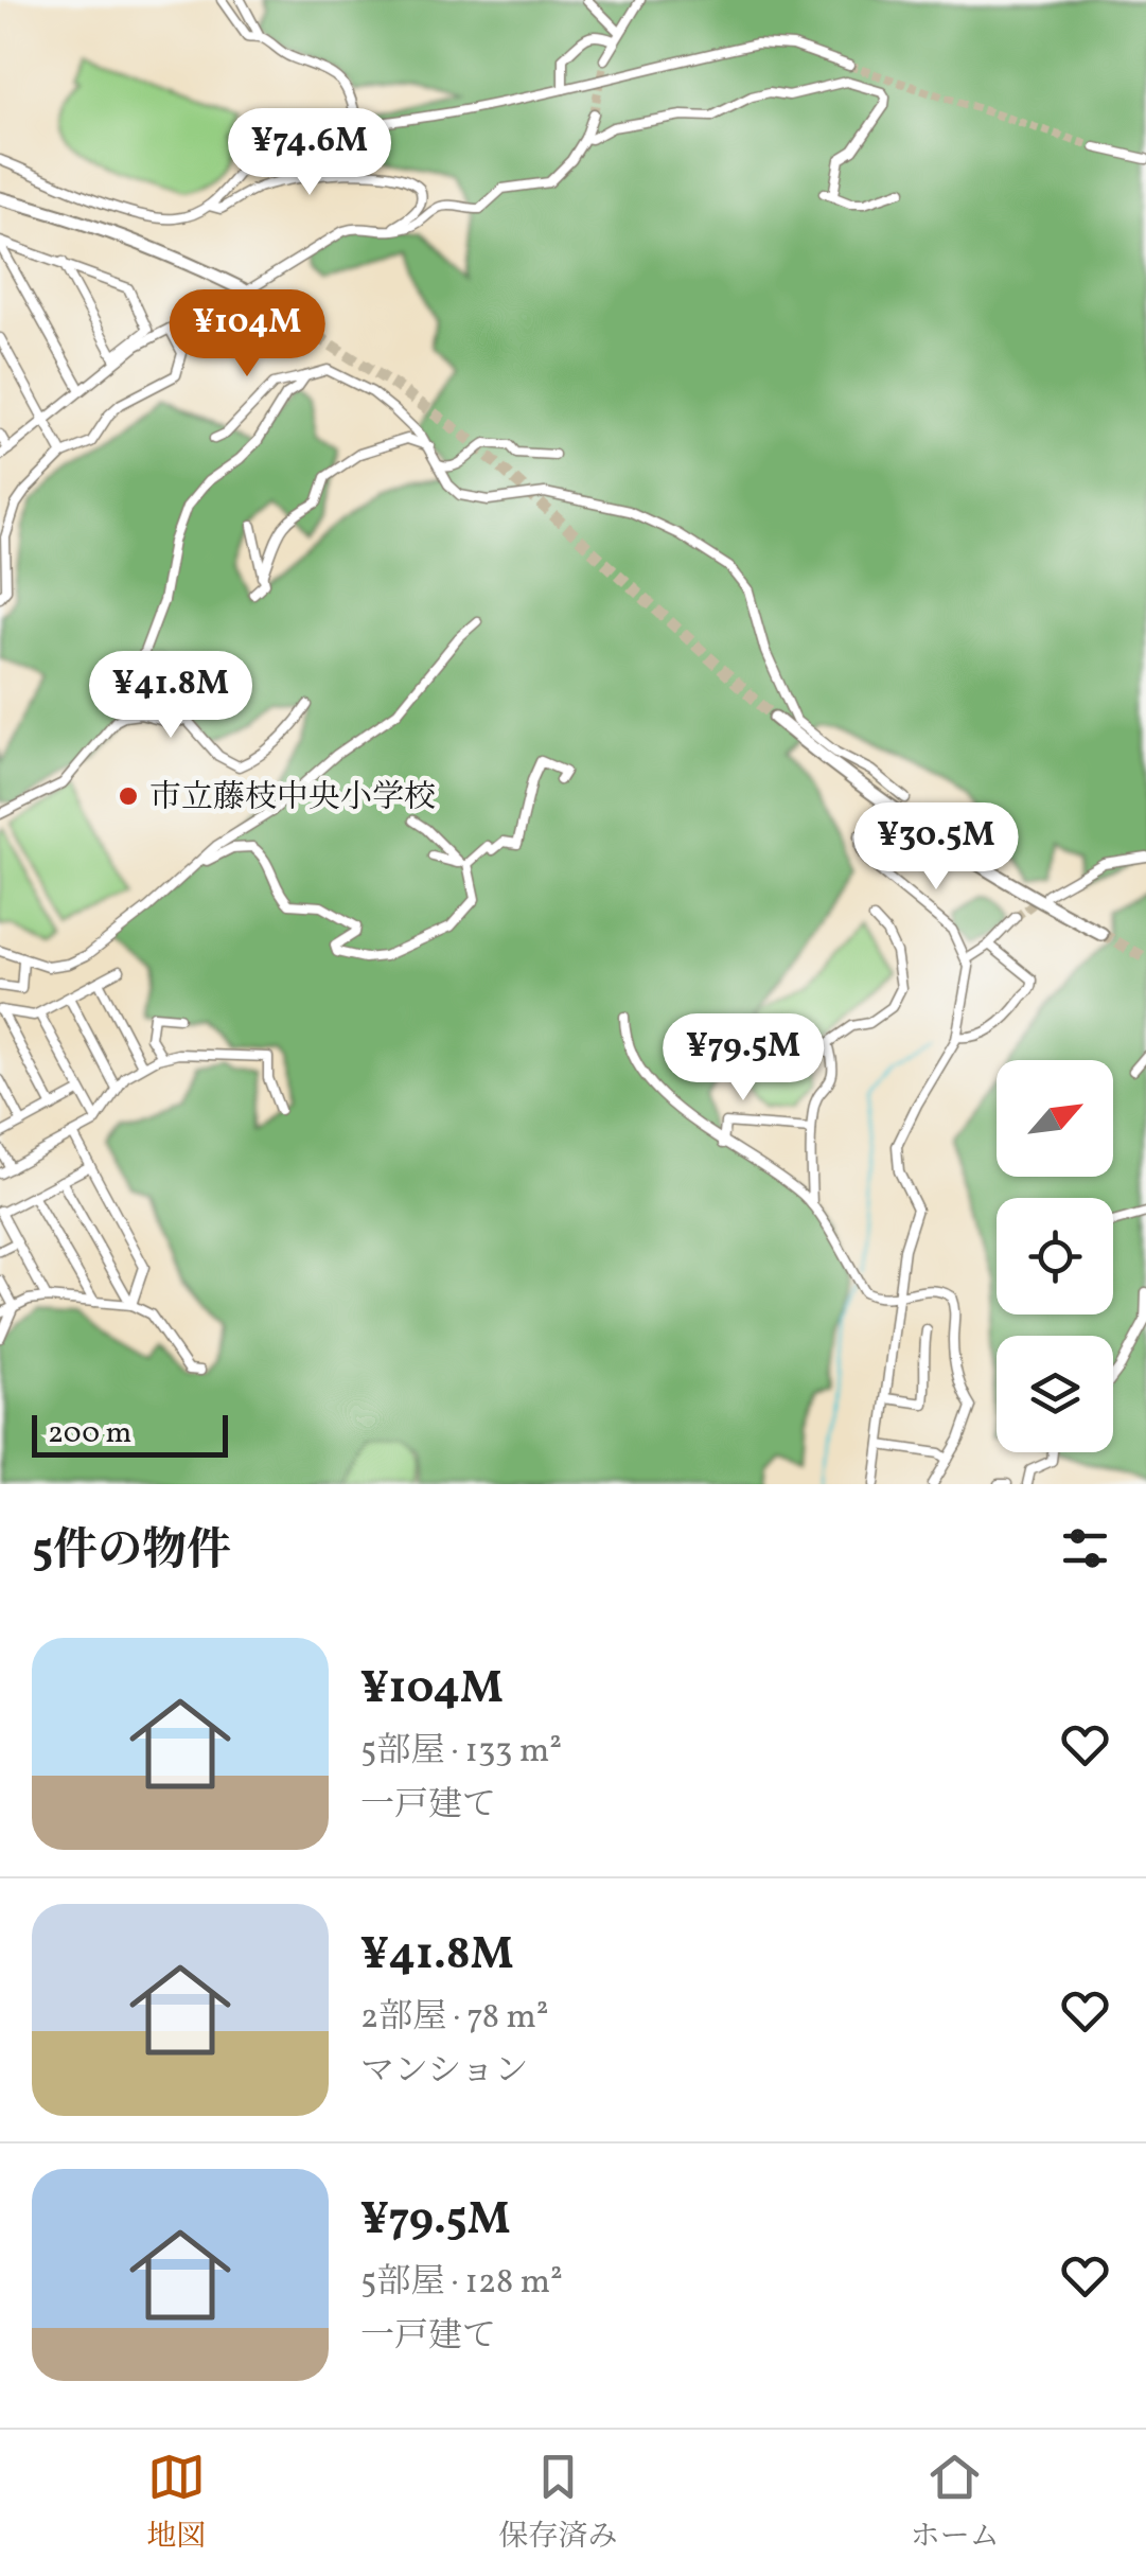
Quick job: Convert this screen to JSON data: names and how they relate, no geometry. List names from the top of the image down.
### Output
{
  "places": ["市立藤枝中央小学校"],
  "scale_bar": "200 m",
  "north": "top right",
  "page": {
    "price": [
      "¥74.6M",
      "¥104M",
      "¥41.8M",
      "¥30.5M",
      "¥79.5M"
    ],
    "scale": "200 m",
    "heading": "5件の物件",
    "list": [
      {
        "name": "¥104M",
        "note": "5部屋 · 133 m² · 一戸建て"
      },
      {
        "name": "¥41.8M",
        "note": "2部屋 · 78 m² · マンション"
      },
      {
        "name": "¥79.5M",
        "note": "5部屋 · 128 m² · 一戸建て"
      }
    ],
    "tabs": ["地図", "保存済み", "ホーム"]
  }
}
